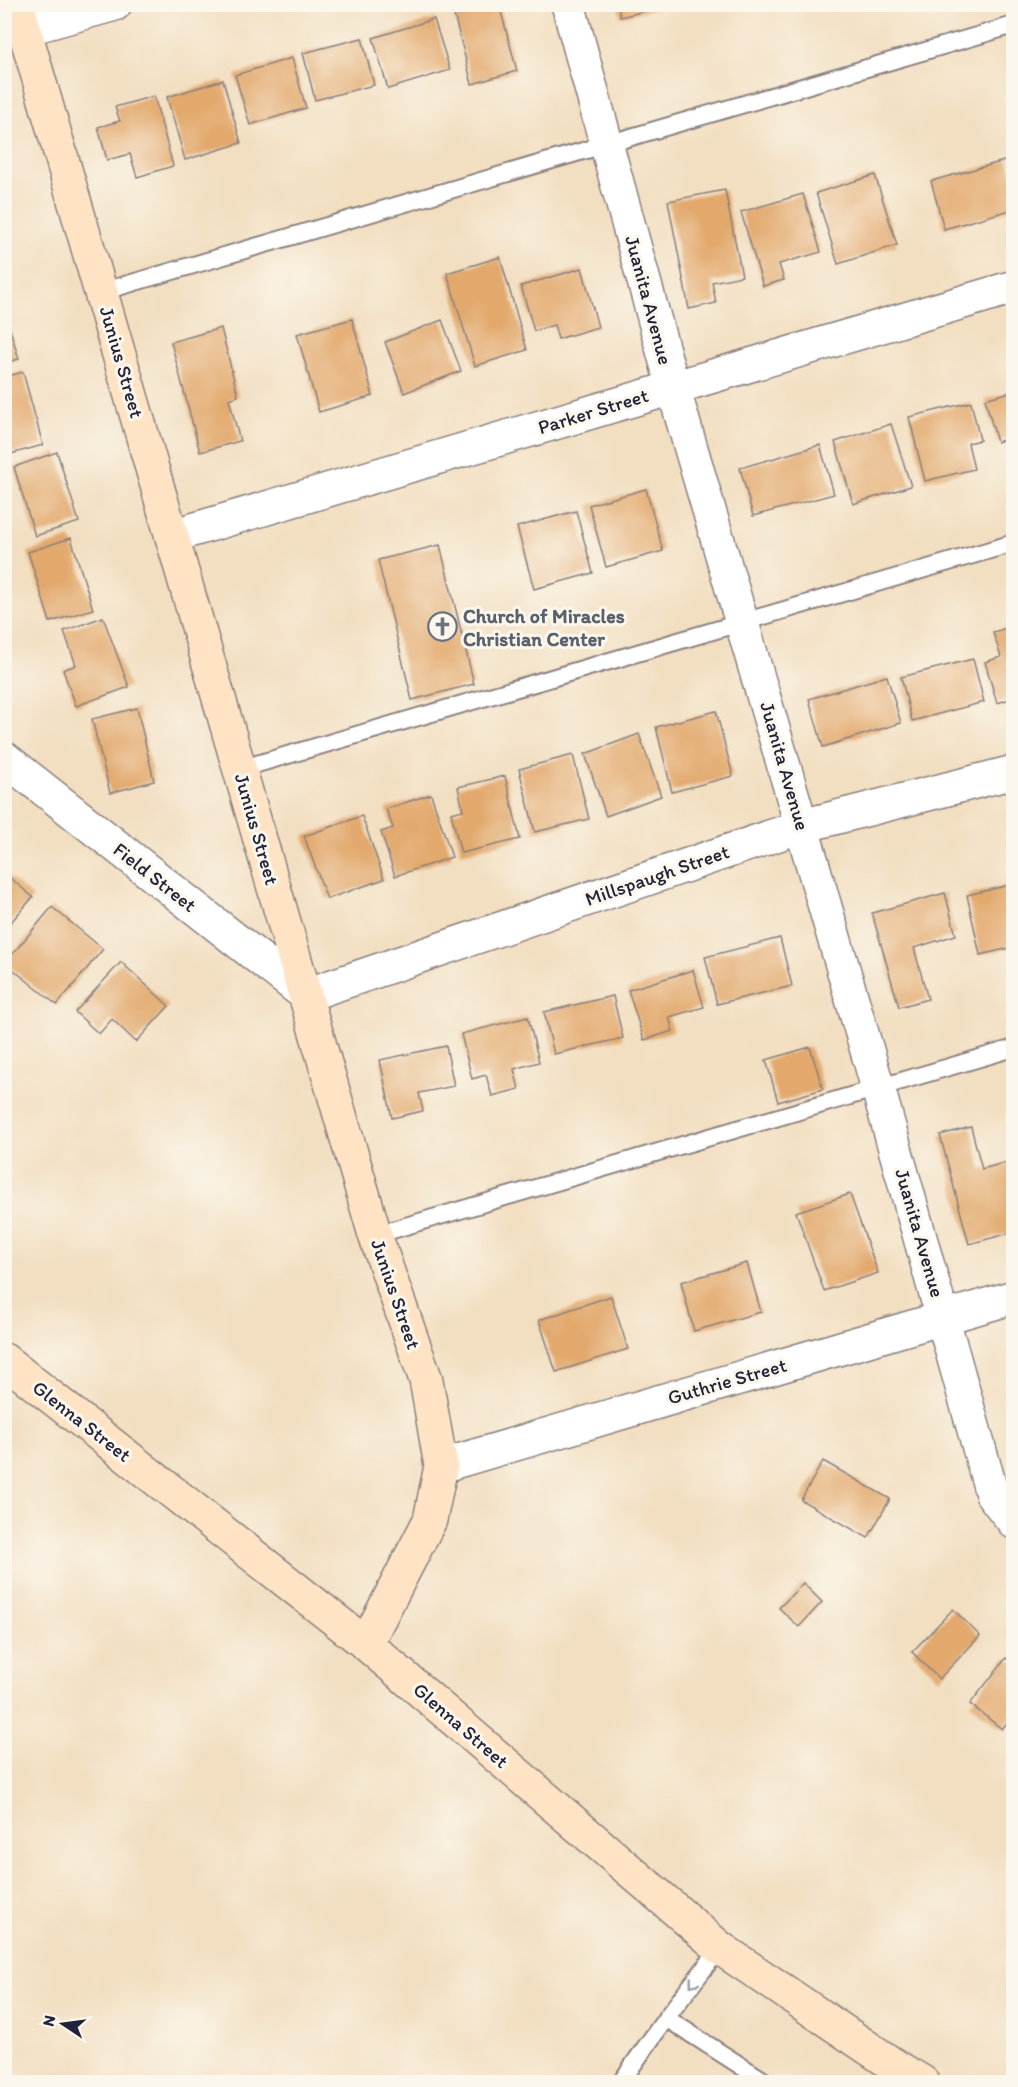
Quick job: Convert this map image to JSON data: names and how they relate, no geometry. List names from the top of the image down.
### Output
{
  "streets": {
    "street": [
      "Juanita Avenue",
      "Junius Street",
      "Parker Street",
      "Millspaugh Street",
      "Field Street",
      "Guthrie Street",
      "Glenna Street"
    ]
  },
  "crossings": [
    ["Juanita Avenue", "Parker Street"],
    ["Juanita Avenue", "Millspaugh Street"],
    ["Juanita Avenue", "Guthrie Street"],
    ["Junius Street", "Parker Street"],
    ["Junius Street", "Millspaugh Street"],
    ["Junius Street", "Field Street"],
    ["Junius Street", "Guthrie Street"],
    ["Junius Street", "Glenna Street"],
    ["Millspaugh Street", "Field Street"]
  ],
  "places": {
    "church": ["Church of Miracles Christian Center"]
  },
  "north": "left"
}
